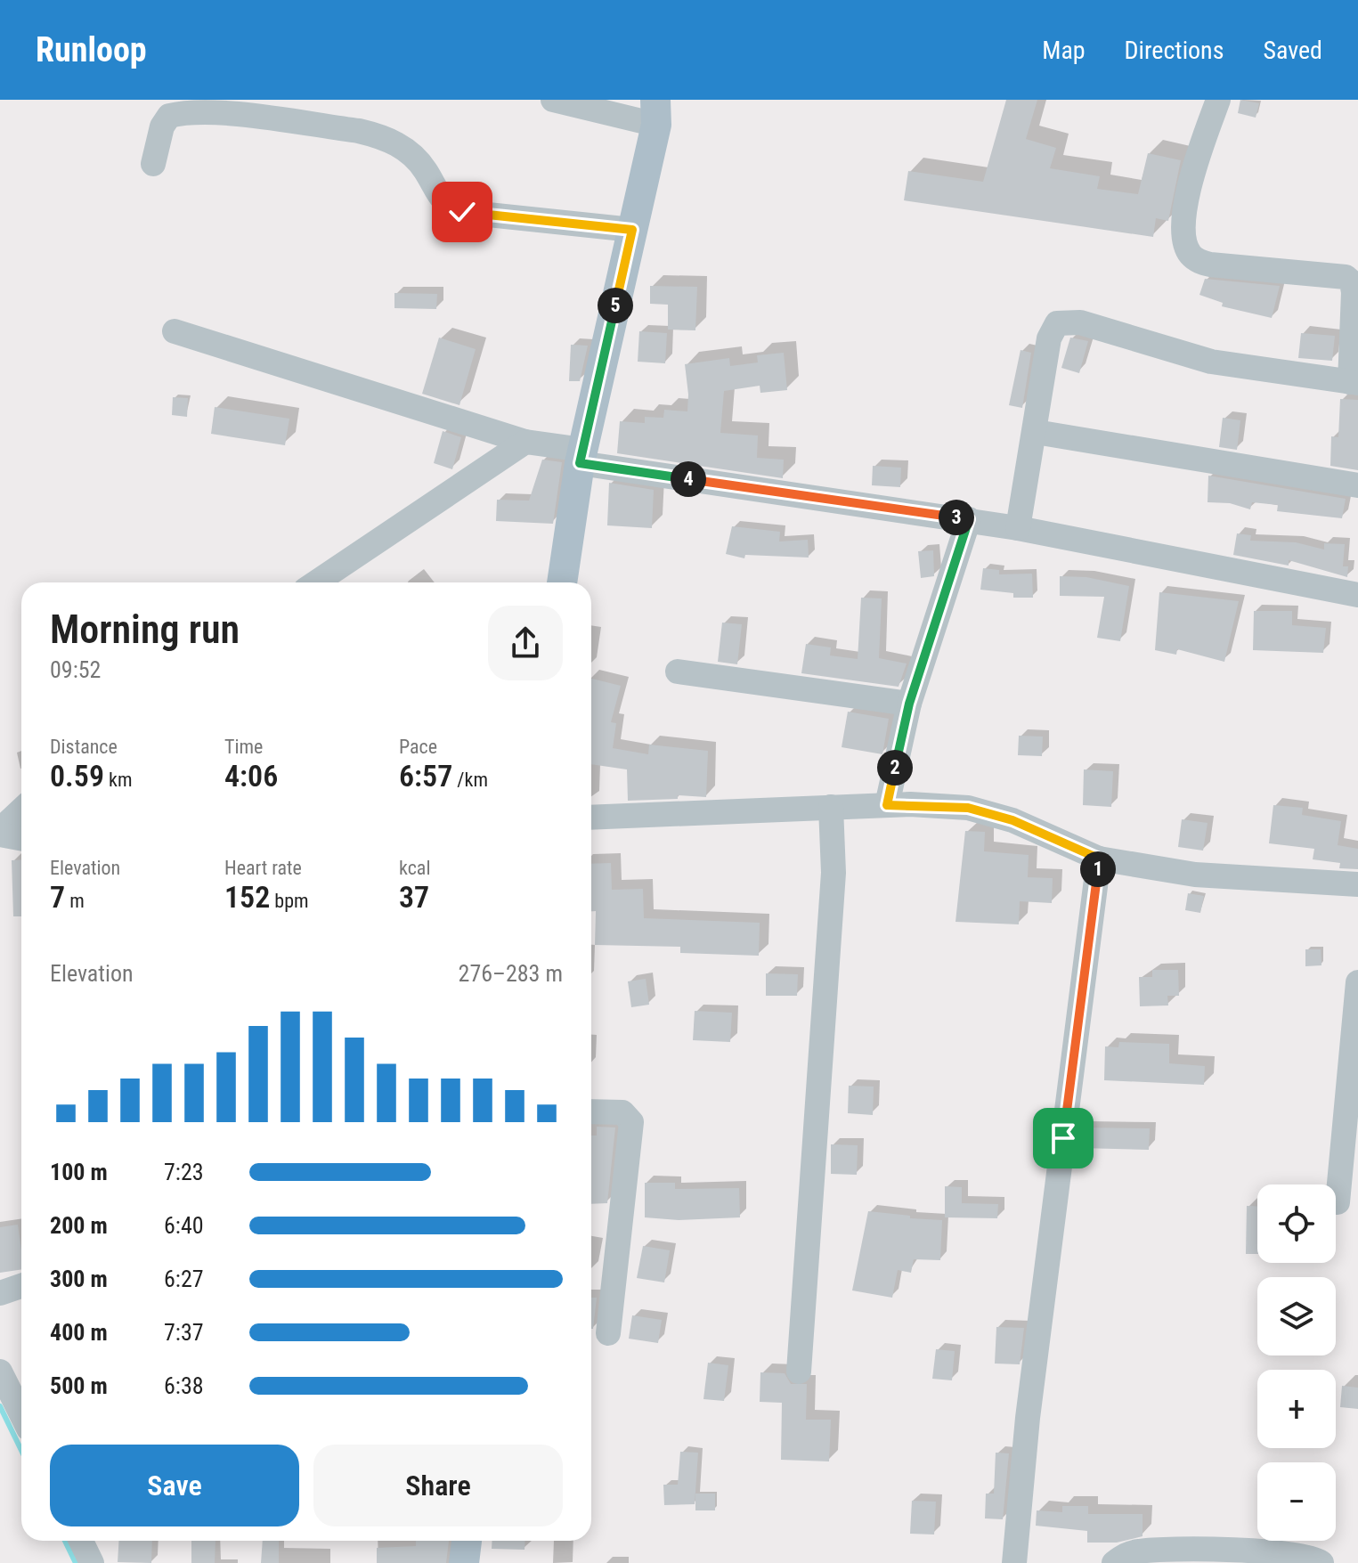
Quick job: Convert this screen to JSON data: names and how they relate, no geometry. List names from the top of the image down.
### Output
{
  "page": {
    "header": "Runloop",
    "nav": ["Map", "Directions", "Saved"],
    "pins": [
      "5",
      "4",
      "3",
      "2",
      "1"
    ],
    "heading": ["Morning run", "09:52"],
    "stats": [
      ["Distance", "0.59 km"],
      ["Time", "4:06"],
      ["Pace", "6:57 /km"],
      ["Elevation", "7 m"],
      ["Heart rate", "152 bpm"],
      ["kcal", "37"]
    ],
    "chart": ["Elevation", "276–283 m"],
    "list": [
      {
        "name": "100 m",
        "note": "7:23"
      },
      {
        "name": "200 m",
        "note": "6:40"
      },
      {
        "name": "300 m",
        "note": "6:27"
      },
      {
        "name": "400 m",
        "note": "7:37"
      },
      {
        "name": "500 m",
        "note": "6:38"
      }
    ],
    "map_buttons": ["+", "−"],
    "buttons": ["Save", "Share"]
  }
}
